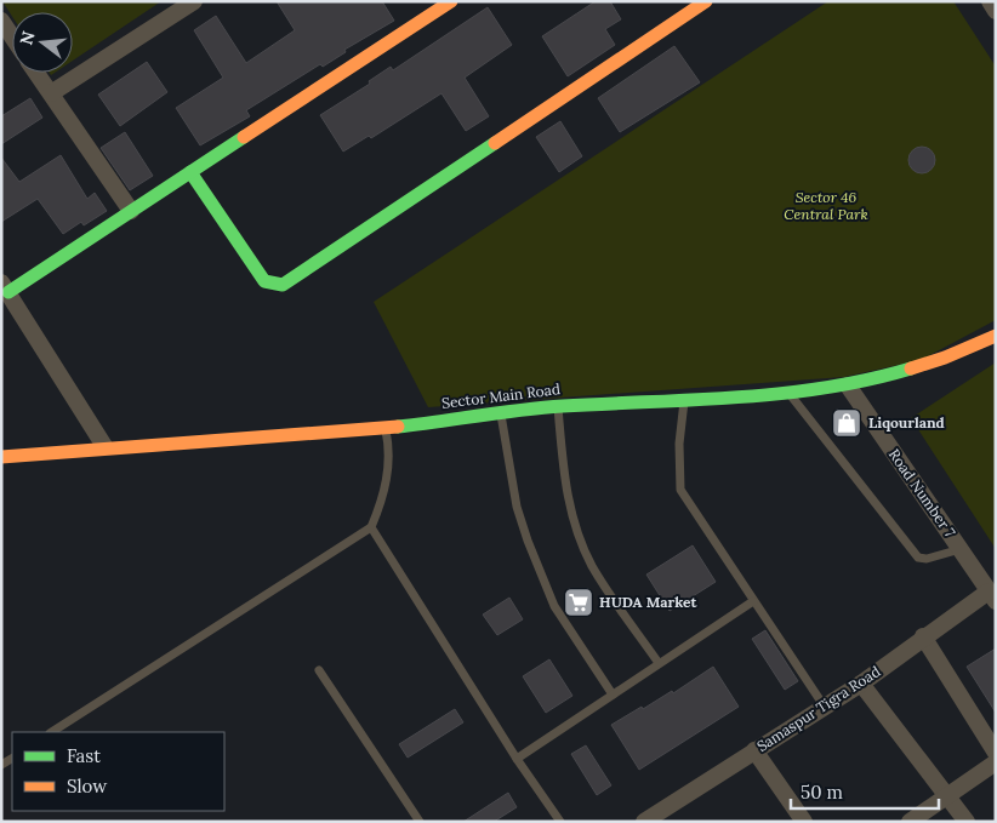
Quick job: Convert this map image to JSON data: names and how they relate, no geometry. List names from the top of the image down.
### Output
{
  "streets": {
    "street": ["Sector Main Road", "Road Number 7", "Samaspur Tigra Road"]
  },
  "crossings": [
    ["Sector Main Road", "Road Number 7"],
    ["Road Number 7", "Samaspur Tigra Road"]
  ],
  "parks": ["Sector 46 Central Park"],
  "places": {
    "shop": ["Liqourland"],
    "supermarket": ["HUDA Market"]
  },
  "legend": ["Fast", "Slow"],
  "scale_bar": "50 m",
  "north": "left"
}
